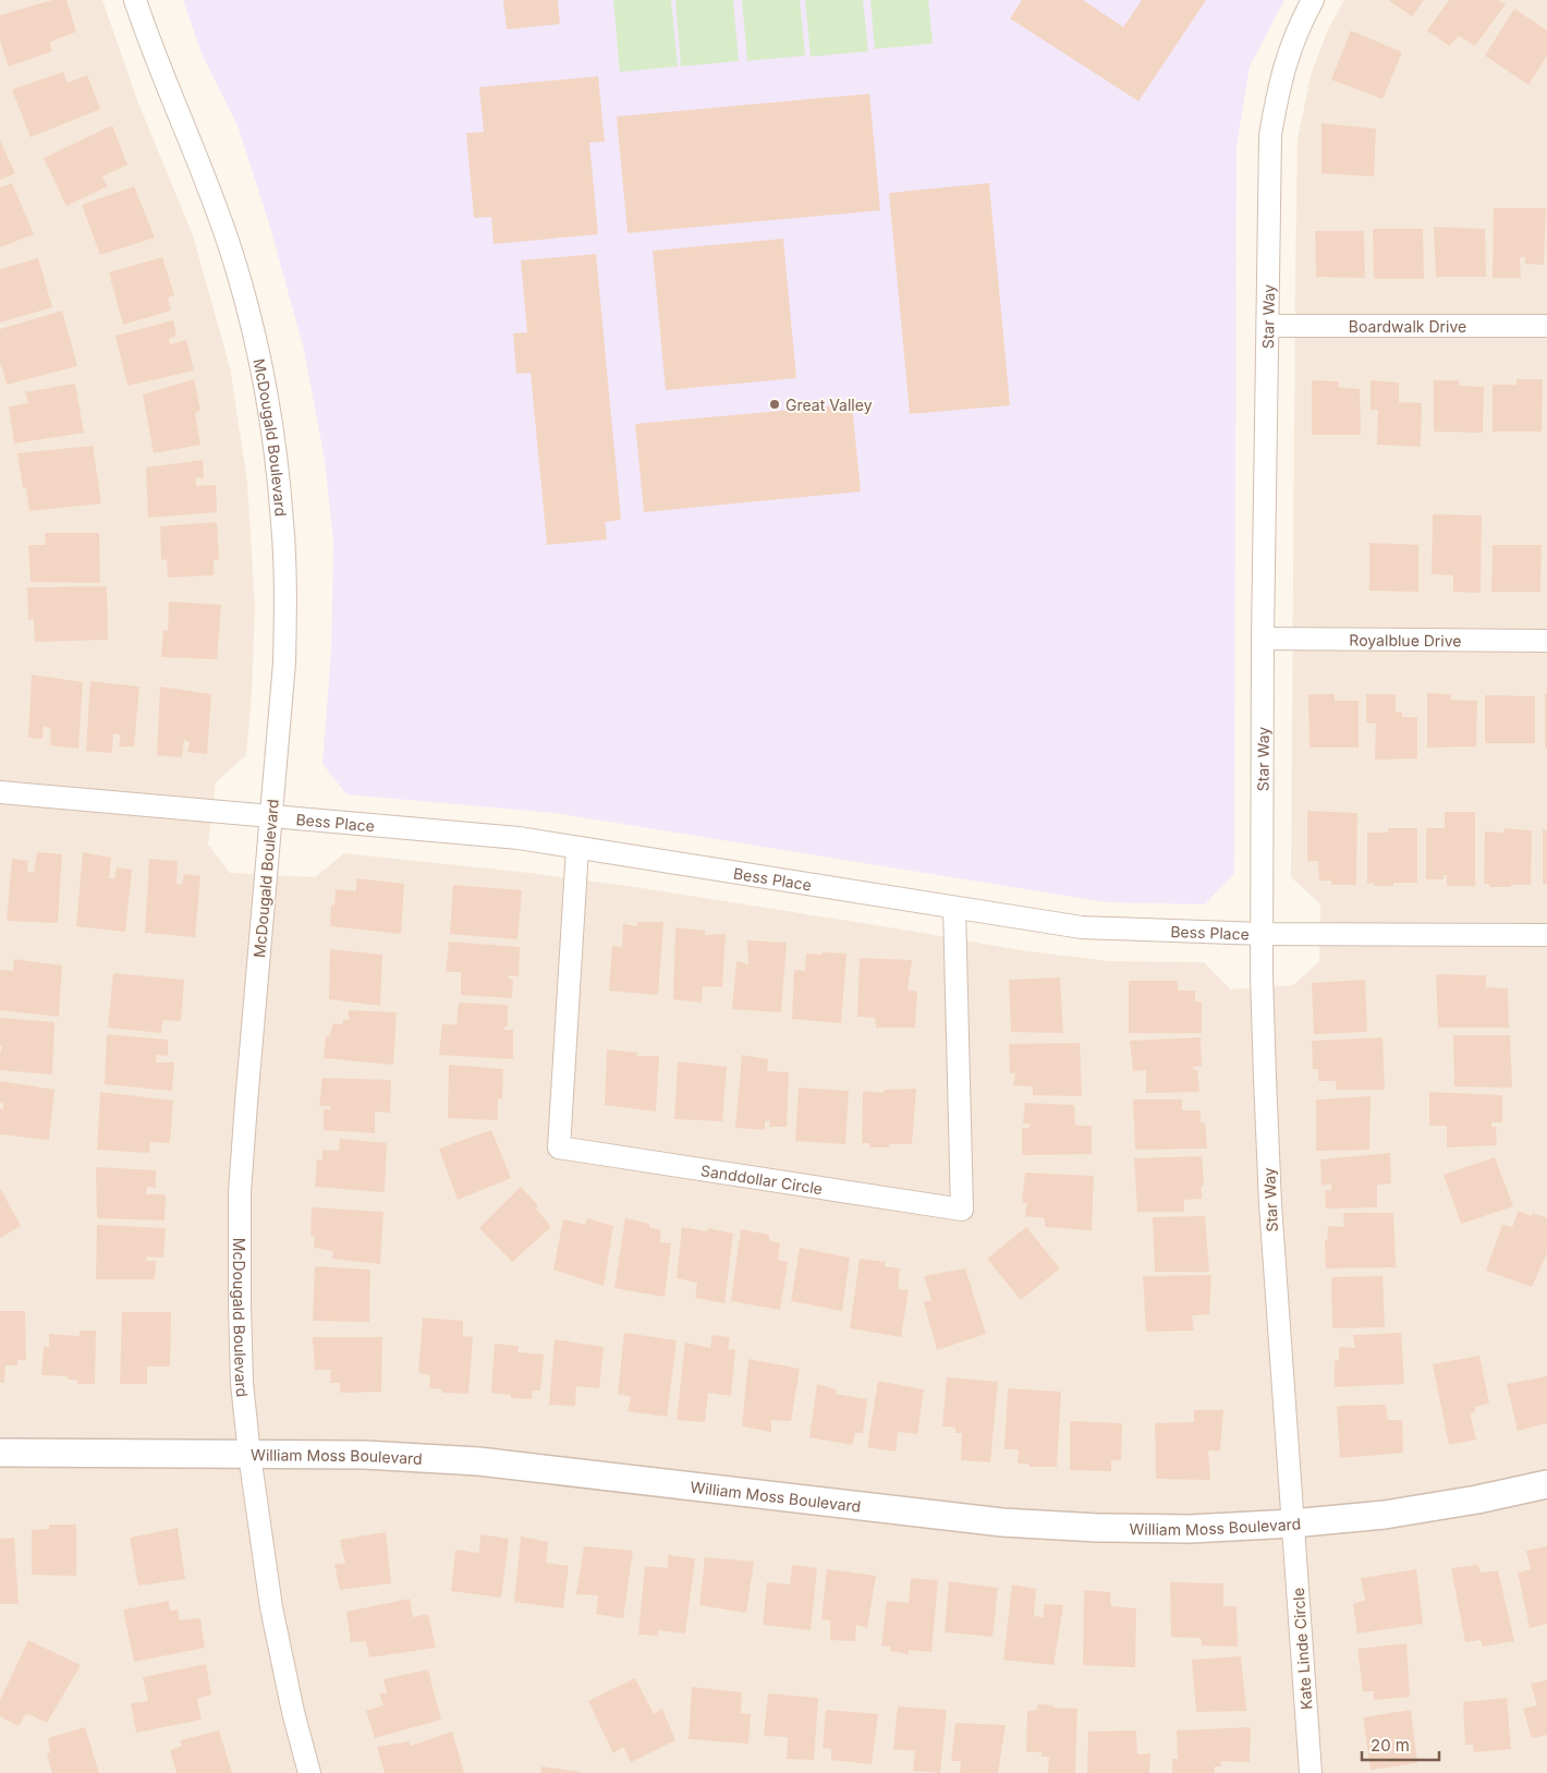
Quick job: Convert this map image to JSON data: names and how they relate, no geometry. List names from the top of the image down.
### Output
{
  "streets": {
    "street": [
      "Star Way",
      "Boardwalk Drive",
      "McDougald Boulevard",
      "Royalblue Drive",
      "Bess Place",
      "Sanddollar Circle",
      "William Moss Boulevard",
      "Kate Linde Circle"
    ]
  },
  "crossings": [
    ["Star Way", "Boardwalk Drive"],
    ["Star Way", "Royalblue Drive"],
    ["Star Way", "Bess Place"],
    ["Star Way", "William Moss Boulevard"],
    ["Star Way", "Kate Linde Circle"],
    ["McDougald Boulevard", "Bess Place"],
    ["McDougald Boulevard", "William Moss Boulevard"],
    ["Bess Place", "Sanddollar Circle"],
    ["William Moss Boulevard", "Kate Linde Circle"]
  ],
  "places": ["Great Valley"],
  "scale_bar": "20 m"
}
